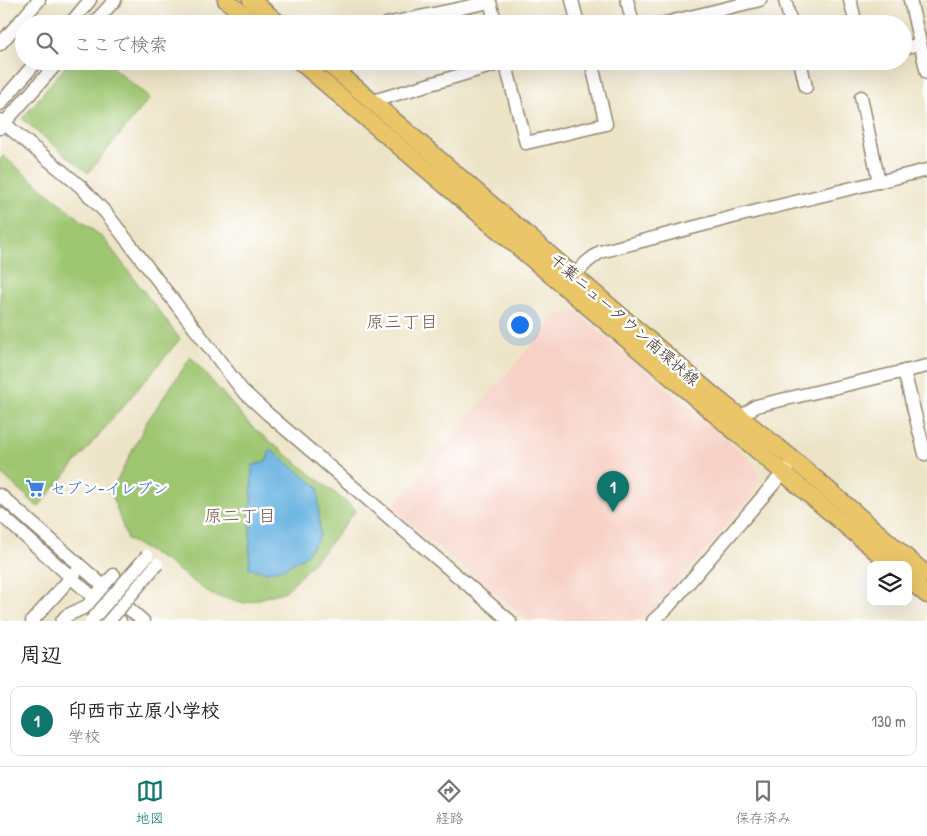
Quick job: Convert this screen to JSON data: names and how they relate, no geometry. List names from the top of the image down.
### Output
{
  "streets": {
    "main road": ["千葉ニュータウン南環状線"]
  },
  "districts": ["原三丁目", "原二丁目"],
  "places": {
    "supermarket": ["セブン-イレブン"]
  },
  "page": {
    "search": "ここで検索",
    "pins": "1",
    "heading": "周辺",
    "list": [
      {
        "mark": "1",
        "name": "印西市立原小学校",
        "note": "学校",
        "value": "130 m"
      }
    ],
    "nav": ["地図", "経路", "保存済み"]
  }
}
